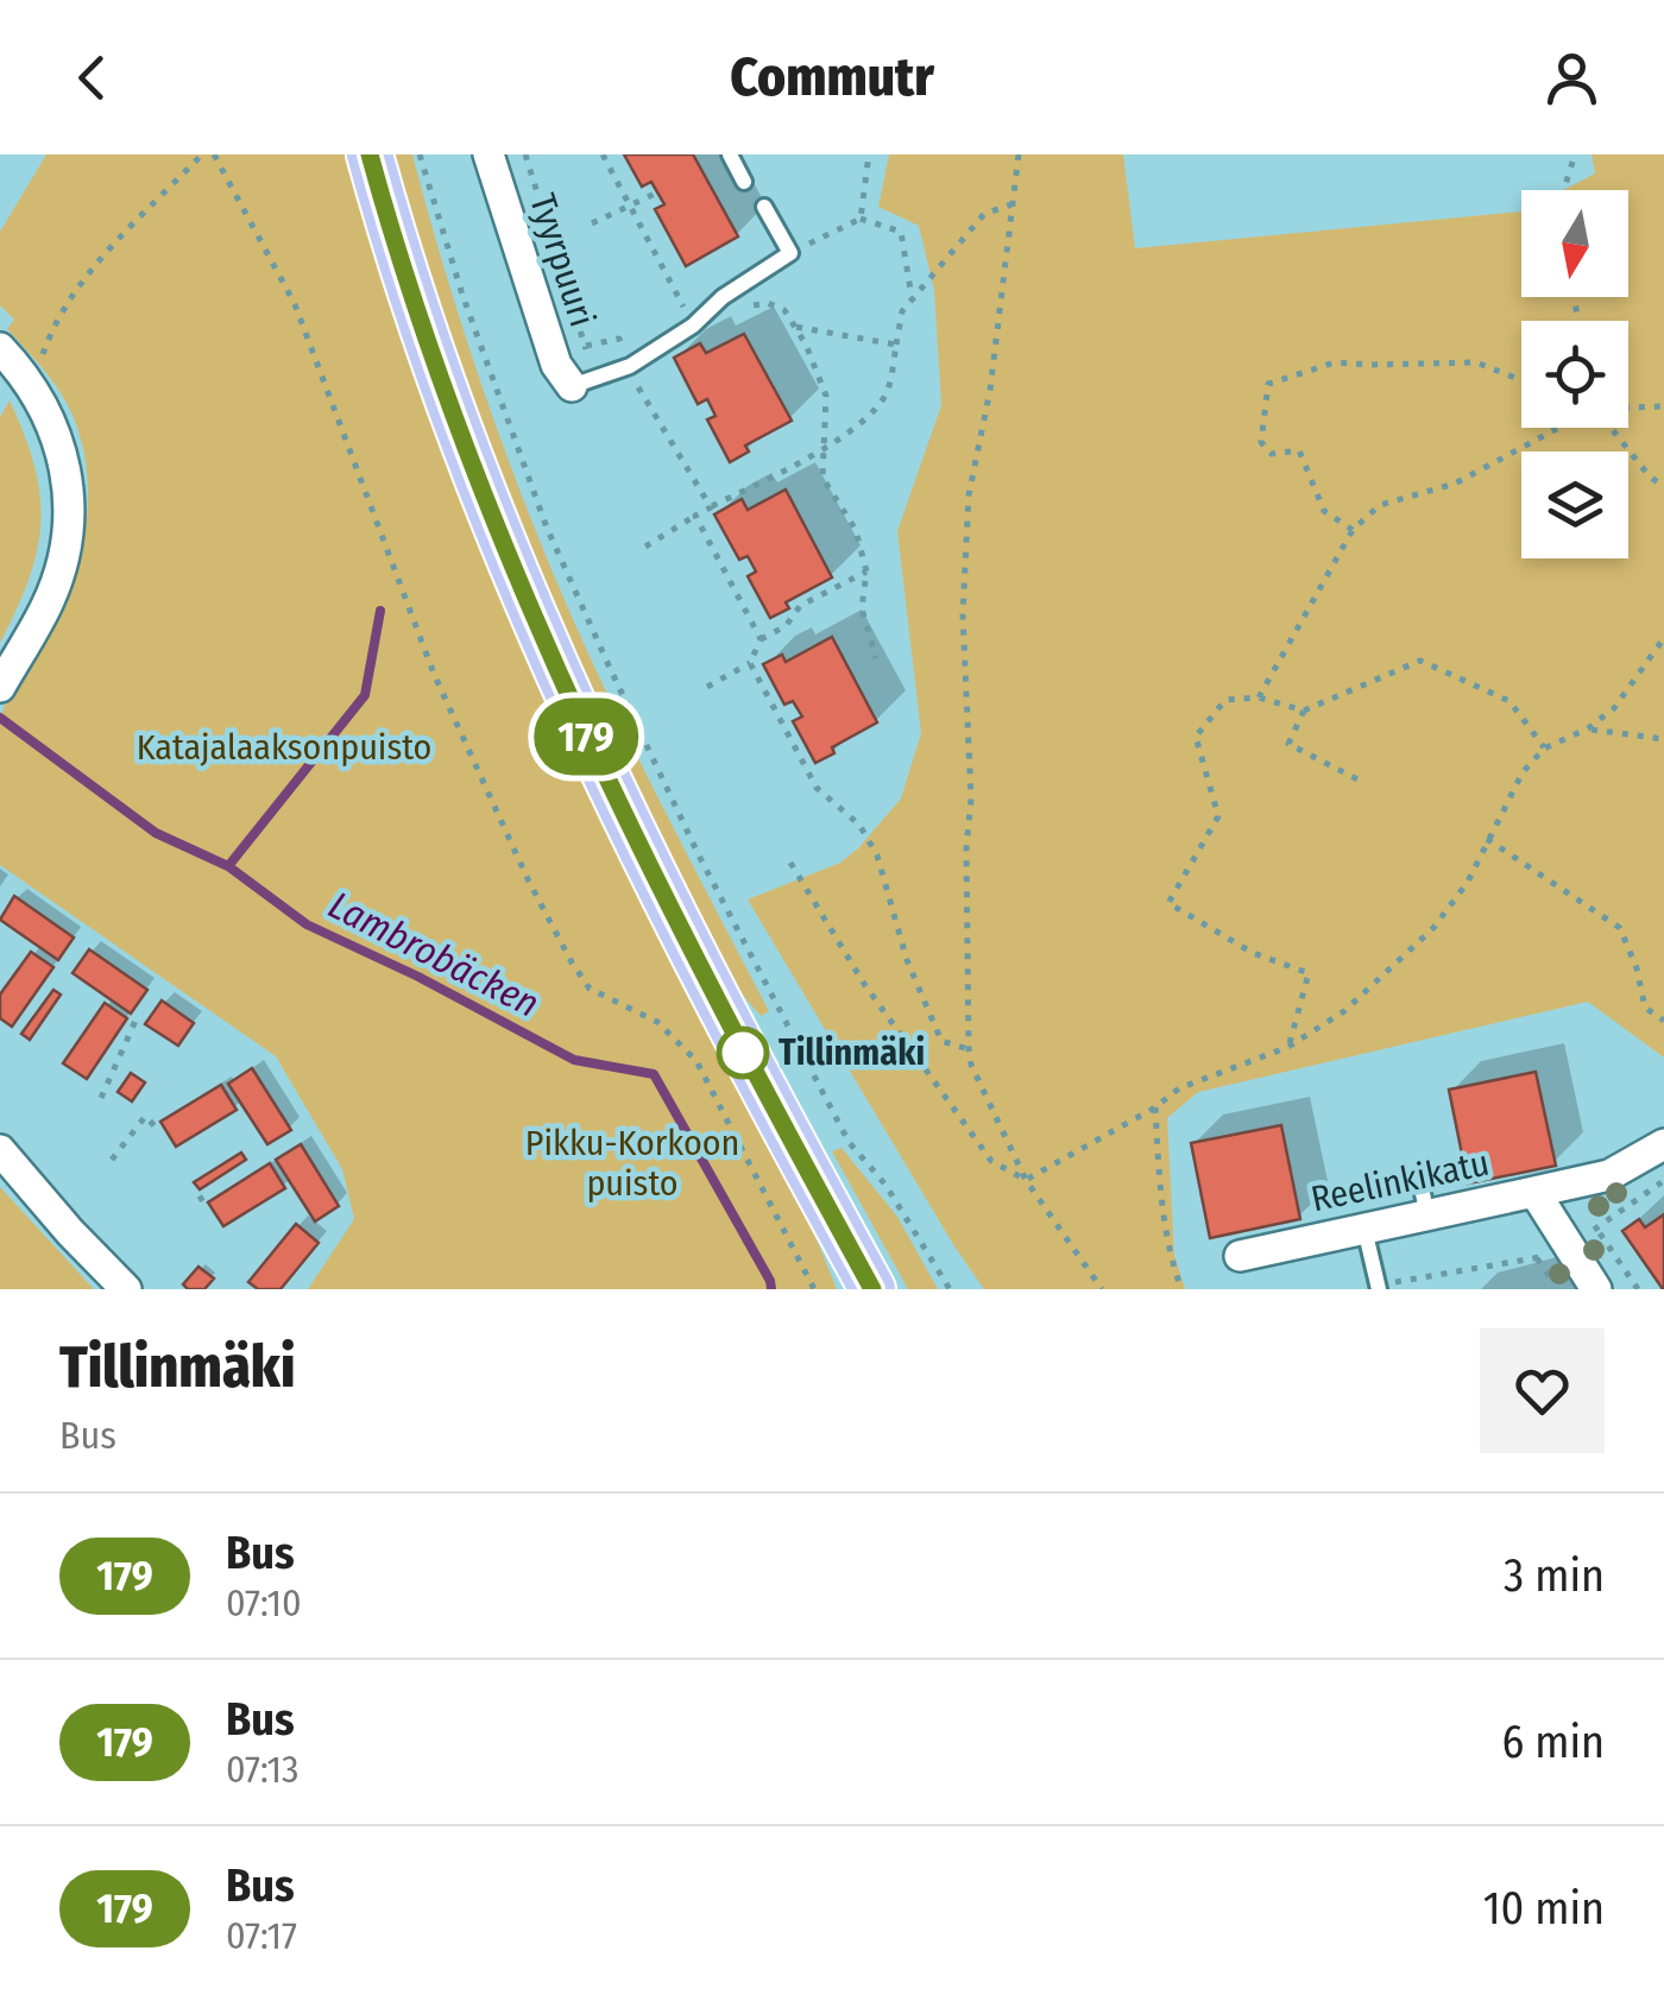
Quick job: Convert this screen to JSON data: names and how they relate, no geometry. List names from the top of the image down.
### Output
{
  "streets": {
    "street": ["Tyyrpuuri", "Reelinkikatu"]
  },
  "water": ["Lambrobäcken"],
  "parks": ["Katajalaaksonpuisto", "Pikku-Korkoon puisto"],
  "places": ["Tillinmäki"],
  "lines": ["bus line 179"],
  "north": "bottom",
  "page": {
    "header": "Commutr",
    "on_map": "179",
    "heading": ["Tillinmäki", "Bus"],
    "list": [
      {
        "mark": "179",
        "name": "Bus",
        "note": "07:10",
        "value": "3 min"
      },
      {
        "mark": "179",
        "name": "Bus",
        "note": "07:13",
        "value": "6 min"
      },
      {
        "mark": "179",
        "name": "Bus",
        "note": "07:17",
        "value": "10 min"
      }
    ]
  }
}
